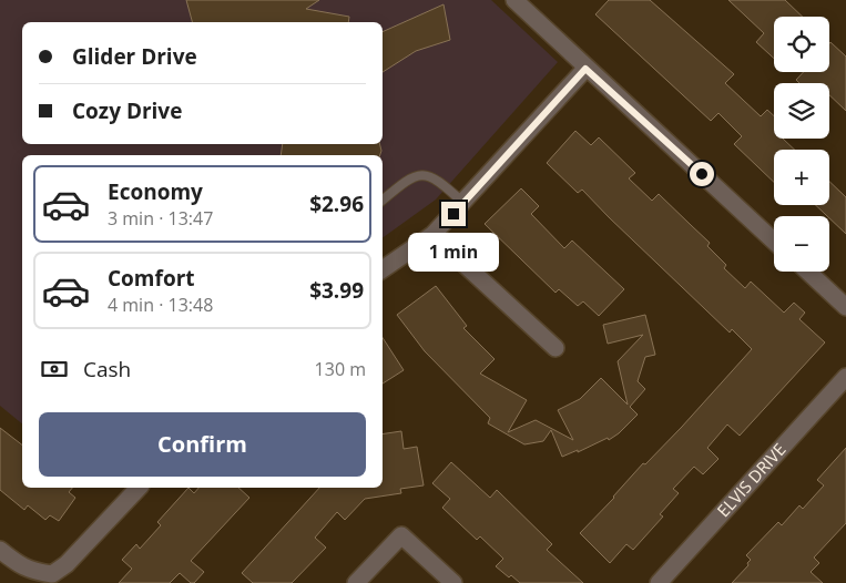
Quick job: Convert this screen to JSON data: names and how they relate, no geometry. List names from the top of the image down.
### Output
{
  "streets": {
    "street": ["ELVIS DRIVE"]
  },
  "page": {
    "map_buttons": ["+", "−"],
    "banner": ["Glider Drive", "Cozy Drive"],
    "list": [
      {
        "name": "Economy",
        "note": "3 min · 13:47",
        "value": "$2.96"
      },
      {
        "name": "Comfort",
        "note": "4 min · 13:48",
        "value": "$3.99"
      }
    ],
    "bubble": "1 min",
    "pay": ["Cash", "130 m"],
    "buttons": "Confirm"
  }
}
